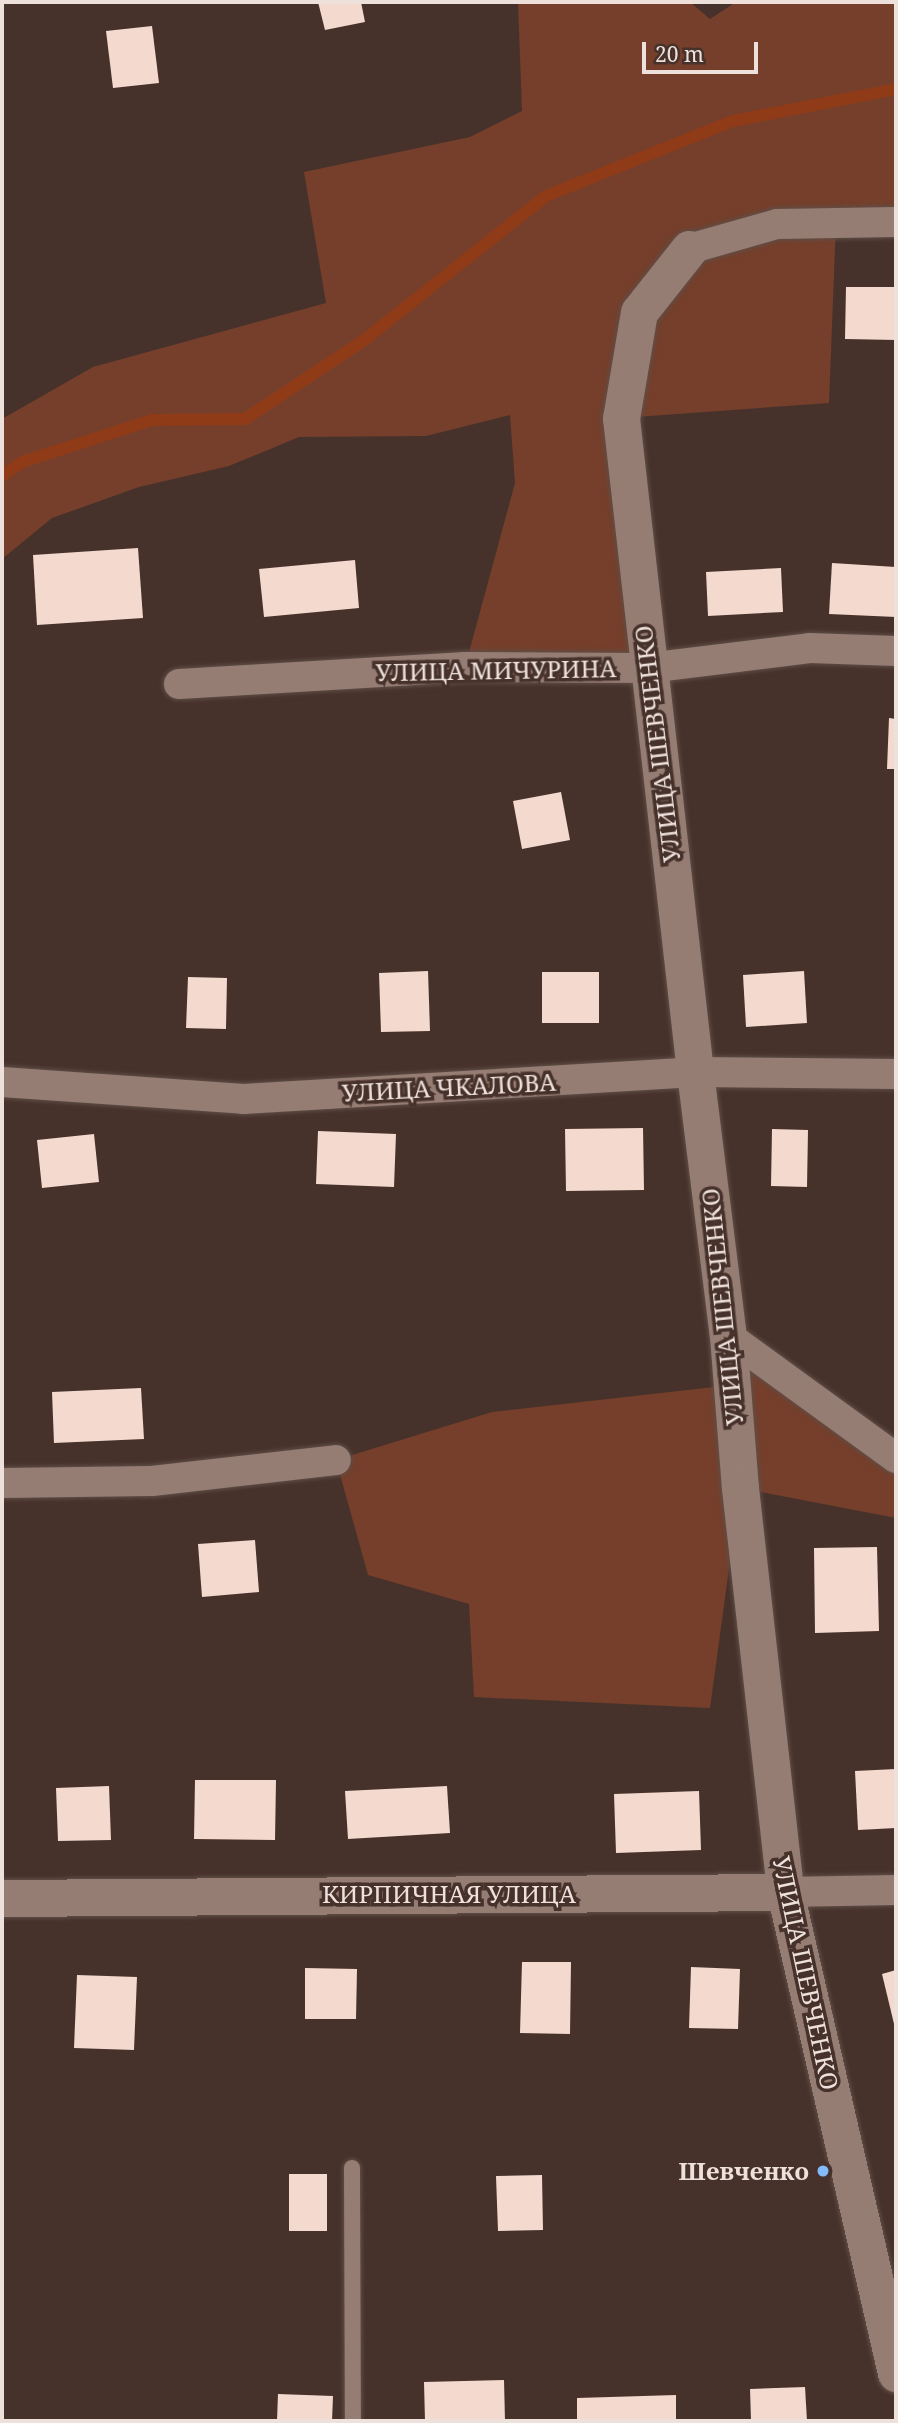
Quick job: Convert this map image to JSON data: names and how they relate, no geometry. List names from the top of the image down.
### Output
{
  "streets": {
    "street": [
      "УЛИЦА МИЧУРИНА",
      "УЛИЦА ШЕВЧЕНКО",
      "УЛИЦА ЧКАЛОВА",
      "КИРПИЧНАЯ УЛИЦА"
    ]
  },
  "crossings": [
    ["УЛИЦА МИЧУРИНА", "УЛИЦА ШЕВЧЕНКО"],
    ["УЛИЦА ШЕВЧЕНКО", "УЛИЦА ЧКАЛОВА"],
    ["УЛИЦА ШЕВЧЕНКО", "КИРПИЧНАЯ УЛИЦА"]
  ],
  "places": ["Шевченко"],
  "scale_bar": "20 m"
}
